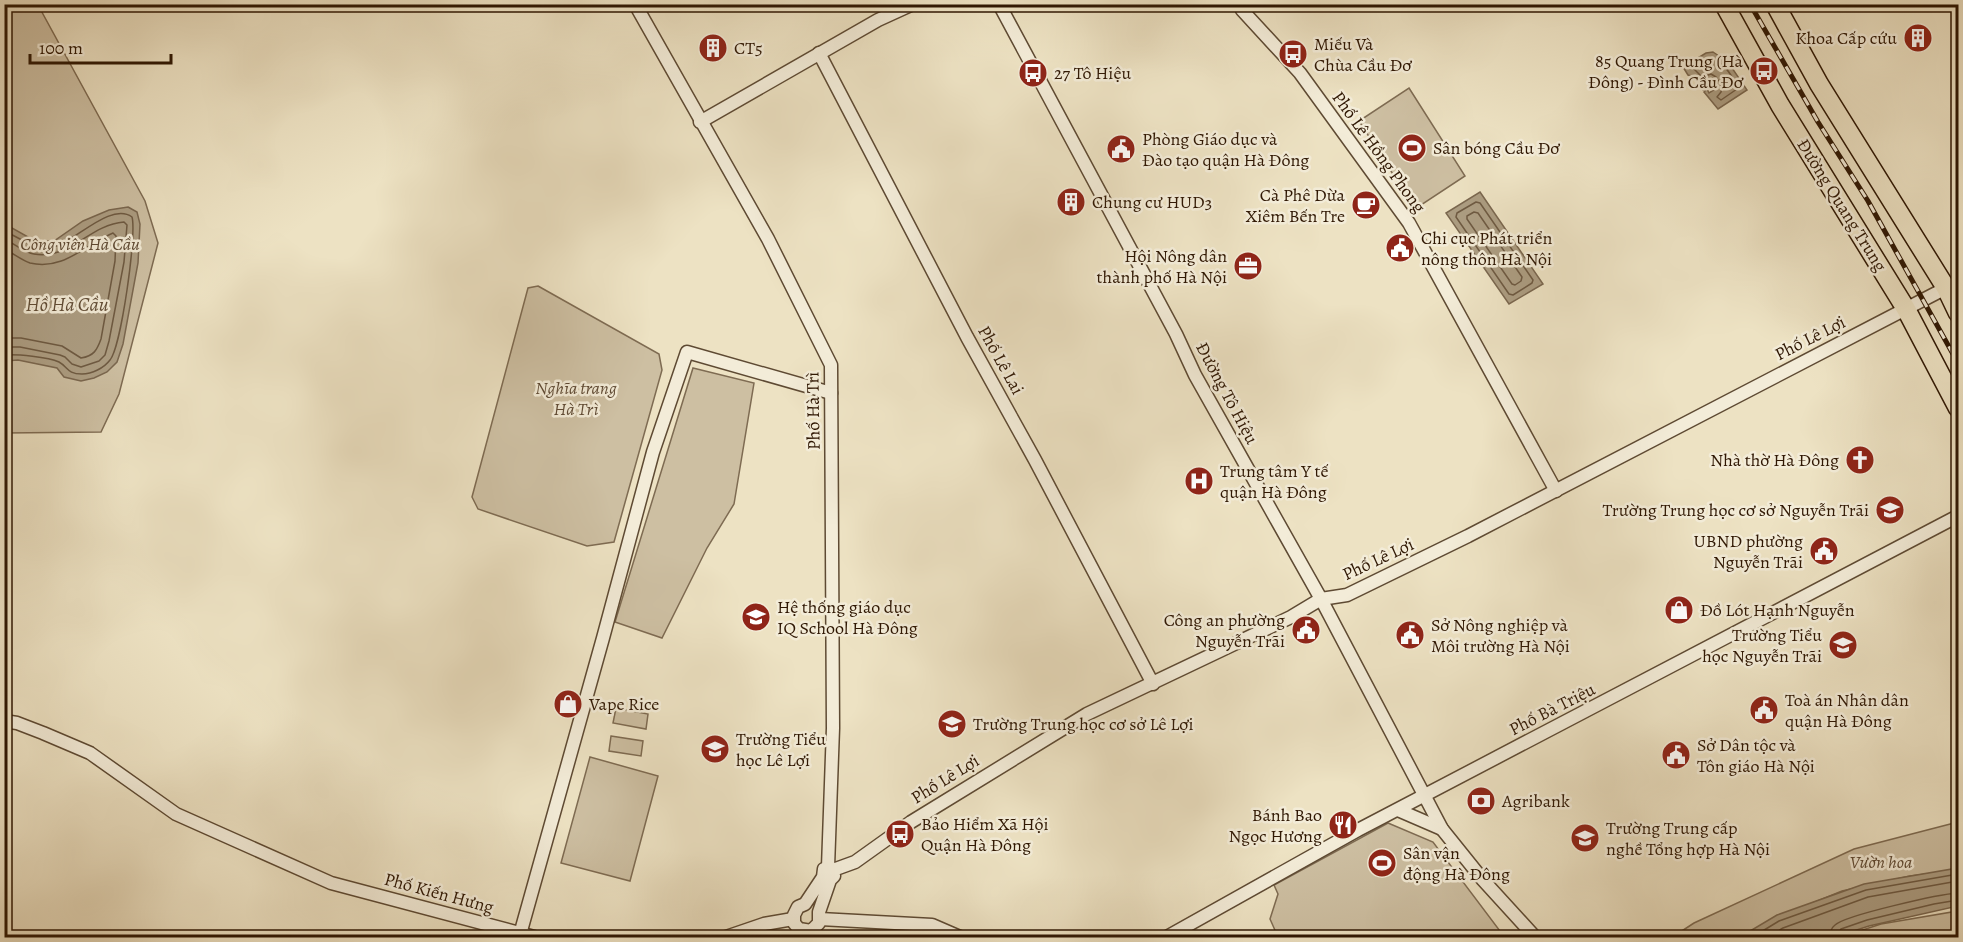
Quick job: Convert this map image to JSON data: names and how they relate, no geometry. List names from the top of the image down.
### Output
{
  "streets": {
    "highway": ["Đường Quang Trung"],
    "street": [
      "Phố Lê Hồng Phong",
      "Phố Lê Lợi",
      "Phố Lê Lai",
      "Đường Tô Hiệu",
      "Phố Hà Trì",
      "Phố Bà Triệu",
      "Phố Kiến Hưng"
    ]
  },
  "crossings": [
    ["Phố Lê Hồng Phong", "Phố Lê Lợi"],
    ["Đường Quang Trung", "Phố Lê Lợi"],
    ["Phố Lê Lợi", "Phố Lê Lai"],
    ["Phố Lê Lợi", "Đường Tô Hiệu"],
    ["Phố Lê Lợi", "Phố Hà Trì"],
    ["Đường Tô Hiệu", "Phố Bà Triệu"]
  ],
  "water": ["Hồ Hà Cầu"],
  "parks": ["Công viên Hà Cầu", "Nghĩa trang Hà Trì", "Vườn hoa"],
  "places": {
    "building": ["Khoa Cấp cứu", "CT5", "Chung cư HUD3"],
    "bus stop": [
      "Miếu Và Chùa Cầu Đơ",
      "85 Quang Trung (Hà Đông) - Đình Cầu Đơ",
      "27 Tô Hiệu",
      "Bảo Hiểm Xã Hội Quận Hà Đông"
    ],
    "sports": ["Sân bóng Cầu Đơ", "Sân vận động Hà Đông"],
    "public building": [
      "Phòng Giáo dục và Đào tạo quận Hà Đông",
      "Chi cục Phát triển nông thôn Hà Nội",
      "UBND phường Nguyễn Trãi",
      "Công an phường Nguyễn Trãi",
      "Sở Nông nghiệp và Môi trường Hà Nội",
      "Toà án Nhân dân quận Hà Đông",
      "Sở Dân tộc và Tôn giáo Hà Nội"
    ],
    "cafe": ["Cà Phê Dừa Xiêm Bến Tre"],
    "office": ["Hội Nông dân thành phố Hà Nội"],
    "church": ["Nhà thờ Hà Đông"],
    "hospital": ["Trung tâm Y tế quận Hà Đông"],
    "school or university": [
      "Trường Trung học cơ sở Nguyễn Trãi",
      "Hệ thống giáo dục IQ School Hà Đông",
      "Trường Tiểu học Nguyễn Trãi",
      "Trường Trung học cơ sở Lê Lợi",
      "Trường Tiểu học Lê Lợi",
      "Trường Trung cấp nghề Tổng hợp Hà Nội"
    ],
    "shop": ["Đồ Lót Hạnh Nguyễn", "Vape Rice"],
    "bank": ["Agribank"],
    "restaurant": ["Bánh Bao Ngọc Hương"]
  },
  "scale_bar": "100 m"
}
